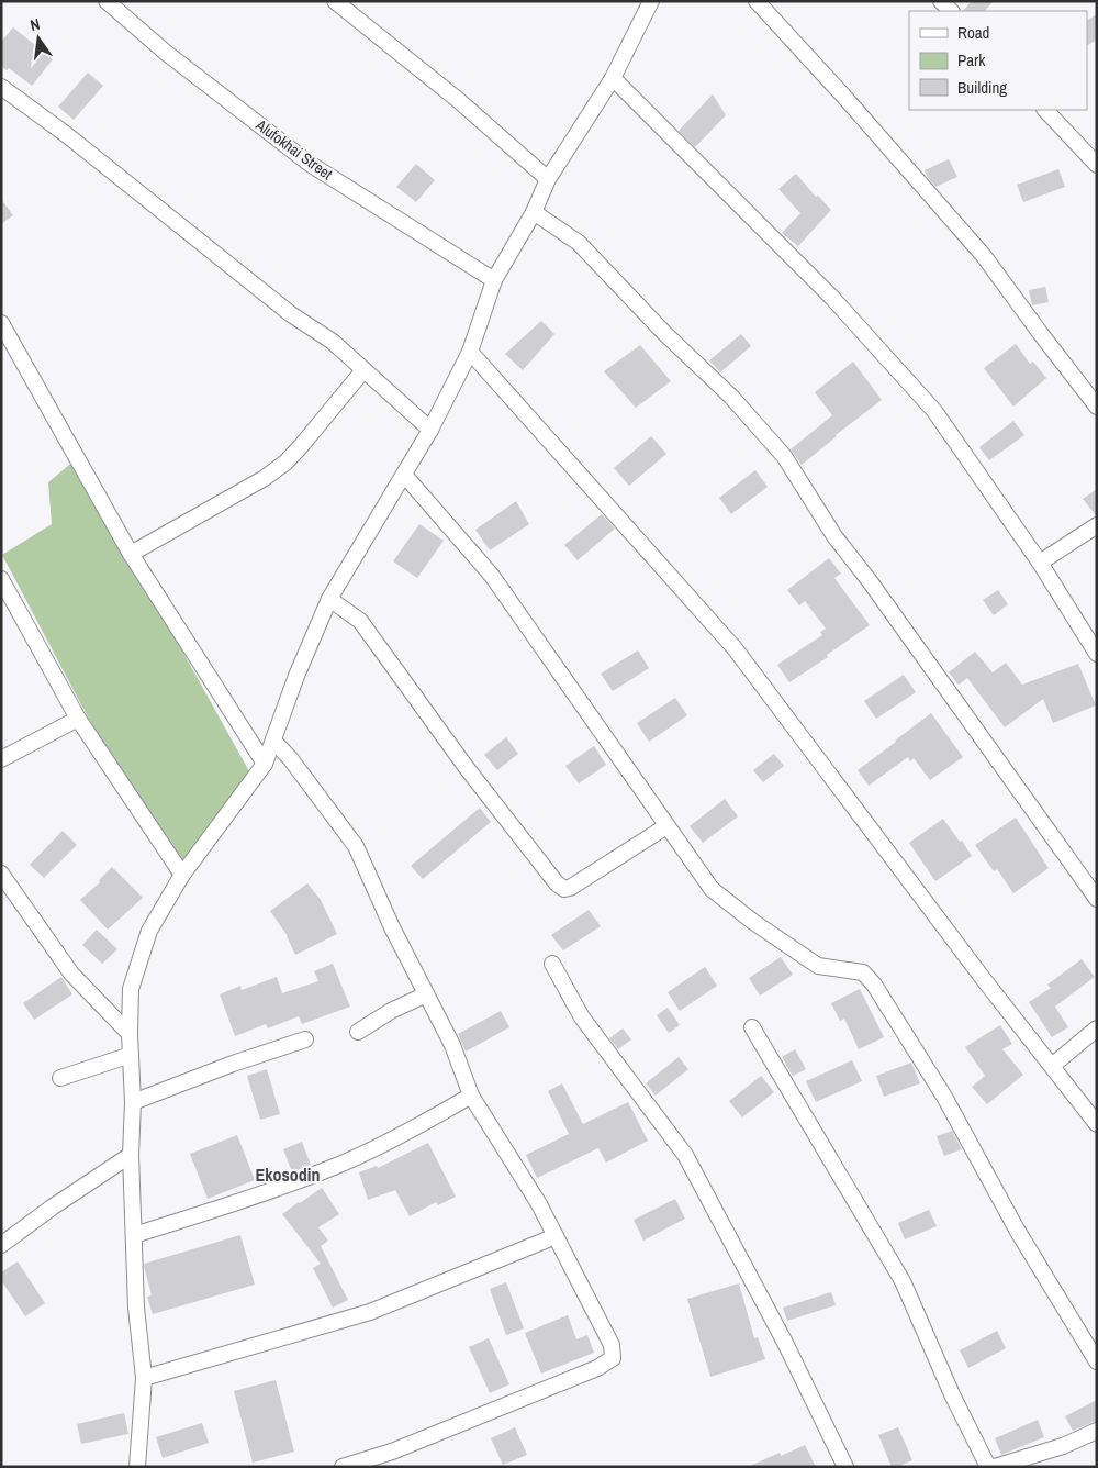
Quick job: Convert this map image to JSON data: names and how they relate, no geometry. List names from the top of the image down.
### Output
{
  "streets": {
    "street": ["Alufokhai Street"]
  },
  "districts": ["Ekosodin"],
  "legend": ["Road", "Park", "Building"],
  "north": "top"
}
